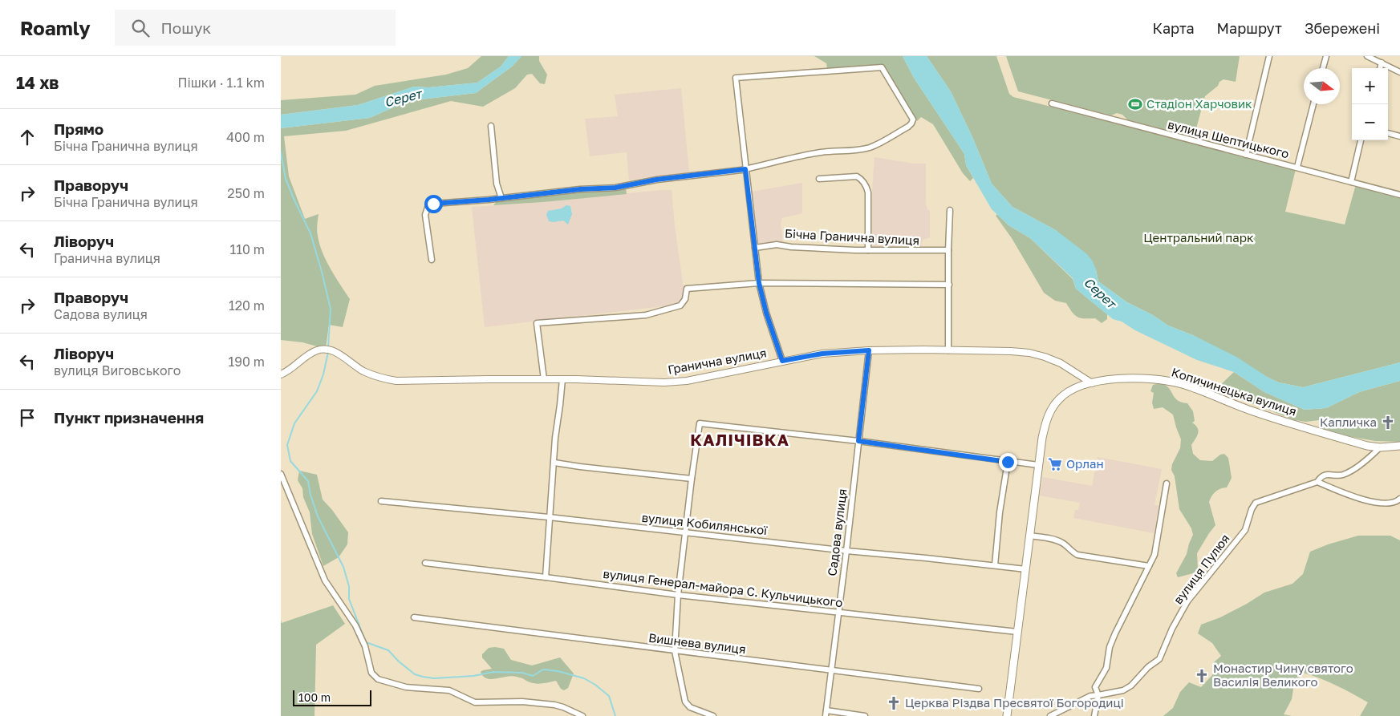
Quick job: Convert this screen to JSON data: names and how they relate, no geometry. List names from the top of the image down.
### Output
{
  "streets": {
    "main road": ["Копичинецька вулиця"],
    "street": [
      "вулиця Шептицького",
      "Бічна Гранична вулиця",
      "Гранична вулиця",
      "вулиця Кобилянської",
      "Садова вулиця",
      "вулиця Пулюя",
      "вулиця Генерал-майора С. Кульчицького",
      "Вишнева вулиця"
    ]
  },
  "crossings": [
    ["Гранична вулиця", "Копичинецька вулиця"],
    ["Гранична вулиця", "Садова вулиця"],
    ["Копичинецька вулиця", "вулиця Кобилянської"],
    ["Копичинецька вулиця", "вулиця Пулюя"],
    ["Копичинецька вулиця", "вулиця Генерал-майора С. Кульчицького"],
    ["вулиця Кобилянської", "Садова вулиця"],
    ["Садова вулиця", "вулиця Генерал-майора С. Кульчицького"],
    ["Садова вулиця", "Вишнева вулиця"]
  ],
  "districts": ["КАЛІЧІВКА"],
  "water": ["Серет"],
  "parks": ["Центральний парк"],
  "places": {
    "sports": ["Стадіон Харчовик"],
    "church": ["Капличка", "Монастир Чину святого Василія Великого", "Церква Різдва Пресвятої Богородиці"],
    "supermarket": ["Орлан"]
  },
  "scale_bar": "100 m",
  "north": "right",
  "page": {
    "header": "Roamly",
    "search": "Пошук",
    "nav": ["Карта", "Маршрут", "Збережені"],
    "heading": ["14 хв", "Пішки · 1.1 km"],
    "map_buttons": ["+", "−"],
    "list": [
      ["Прямо", "Бічна Гранична вулиця", "400 m"],
      ["Праворуч", "Бічна Гранична вулиця", "250 m"],
      ["Ліворуч", "Гранична вулиця", "110 m"],
      ["Праворуч", "Садова вулиця", "120 m"],
      ["Ліворуч", "вулиця Виговського", "190 m"],
      "Пункт призначення"
    ],
    "scale": "100 m"
  }
}
